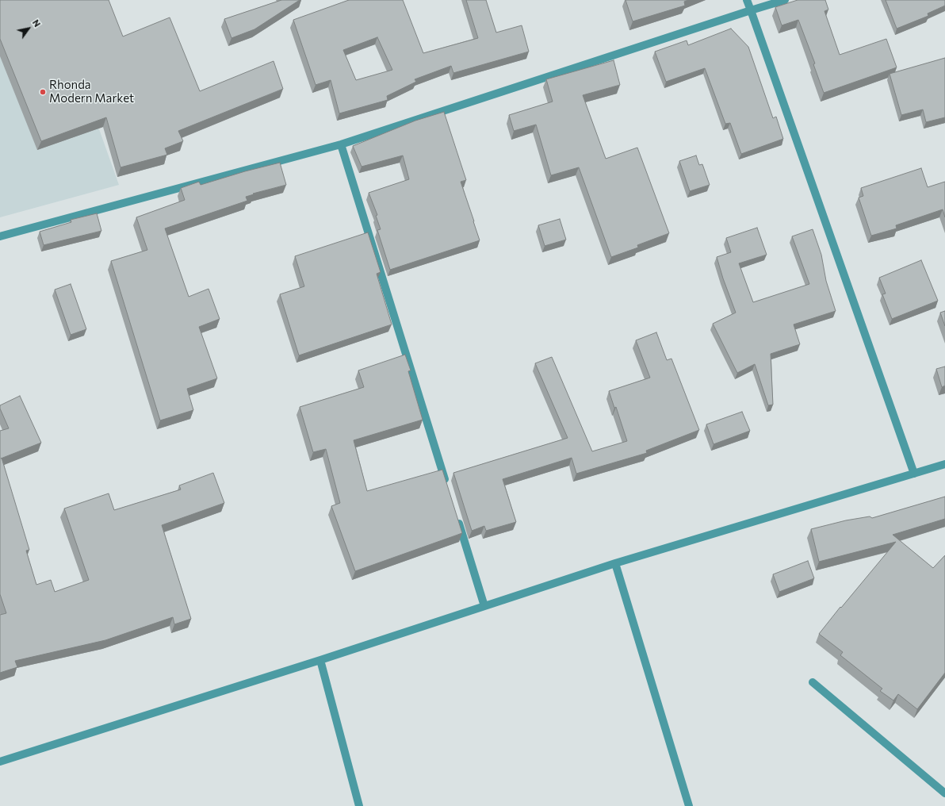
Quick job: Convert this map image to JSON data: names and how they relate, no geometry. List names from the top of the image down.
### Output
{
  "places": ["Rhonda Modern Market"],
  "north": "top right"
}
